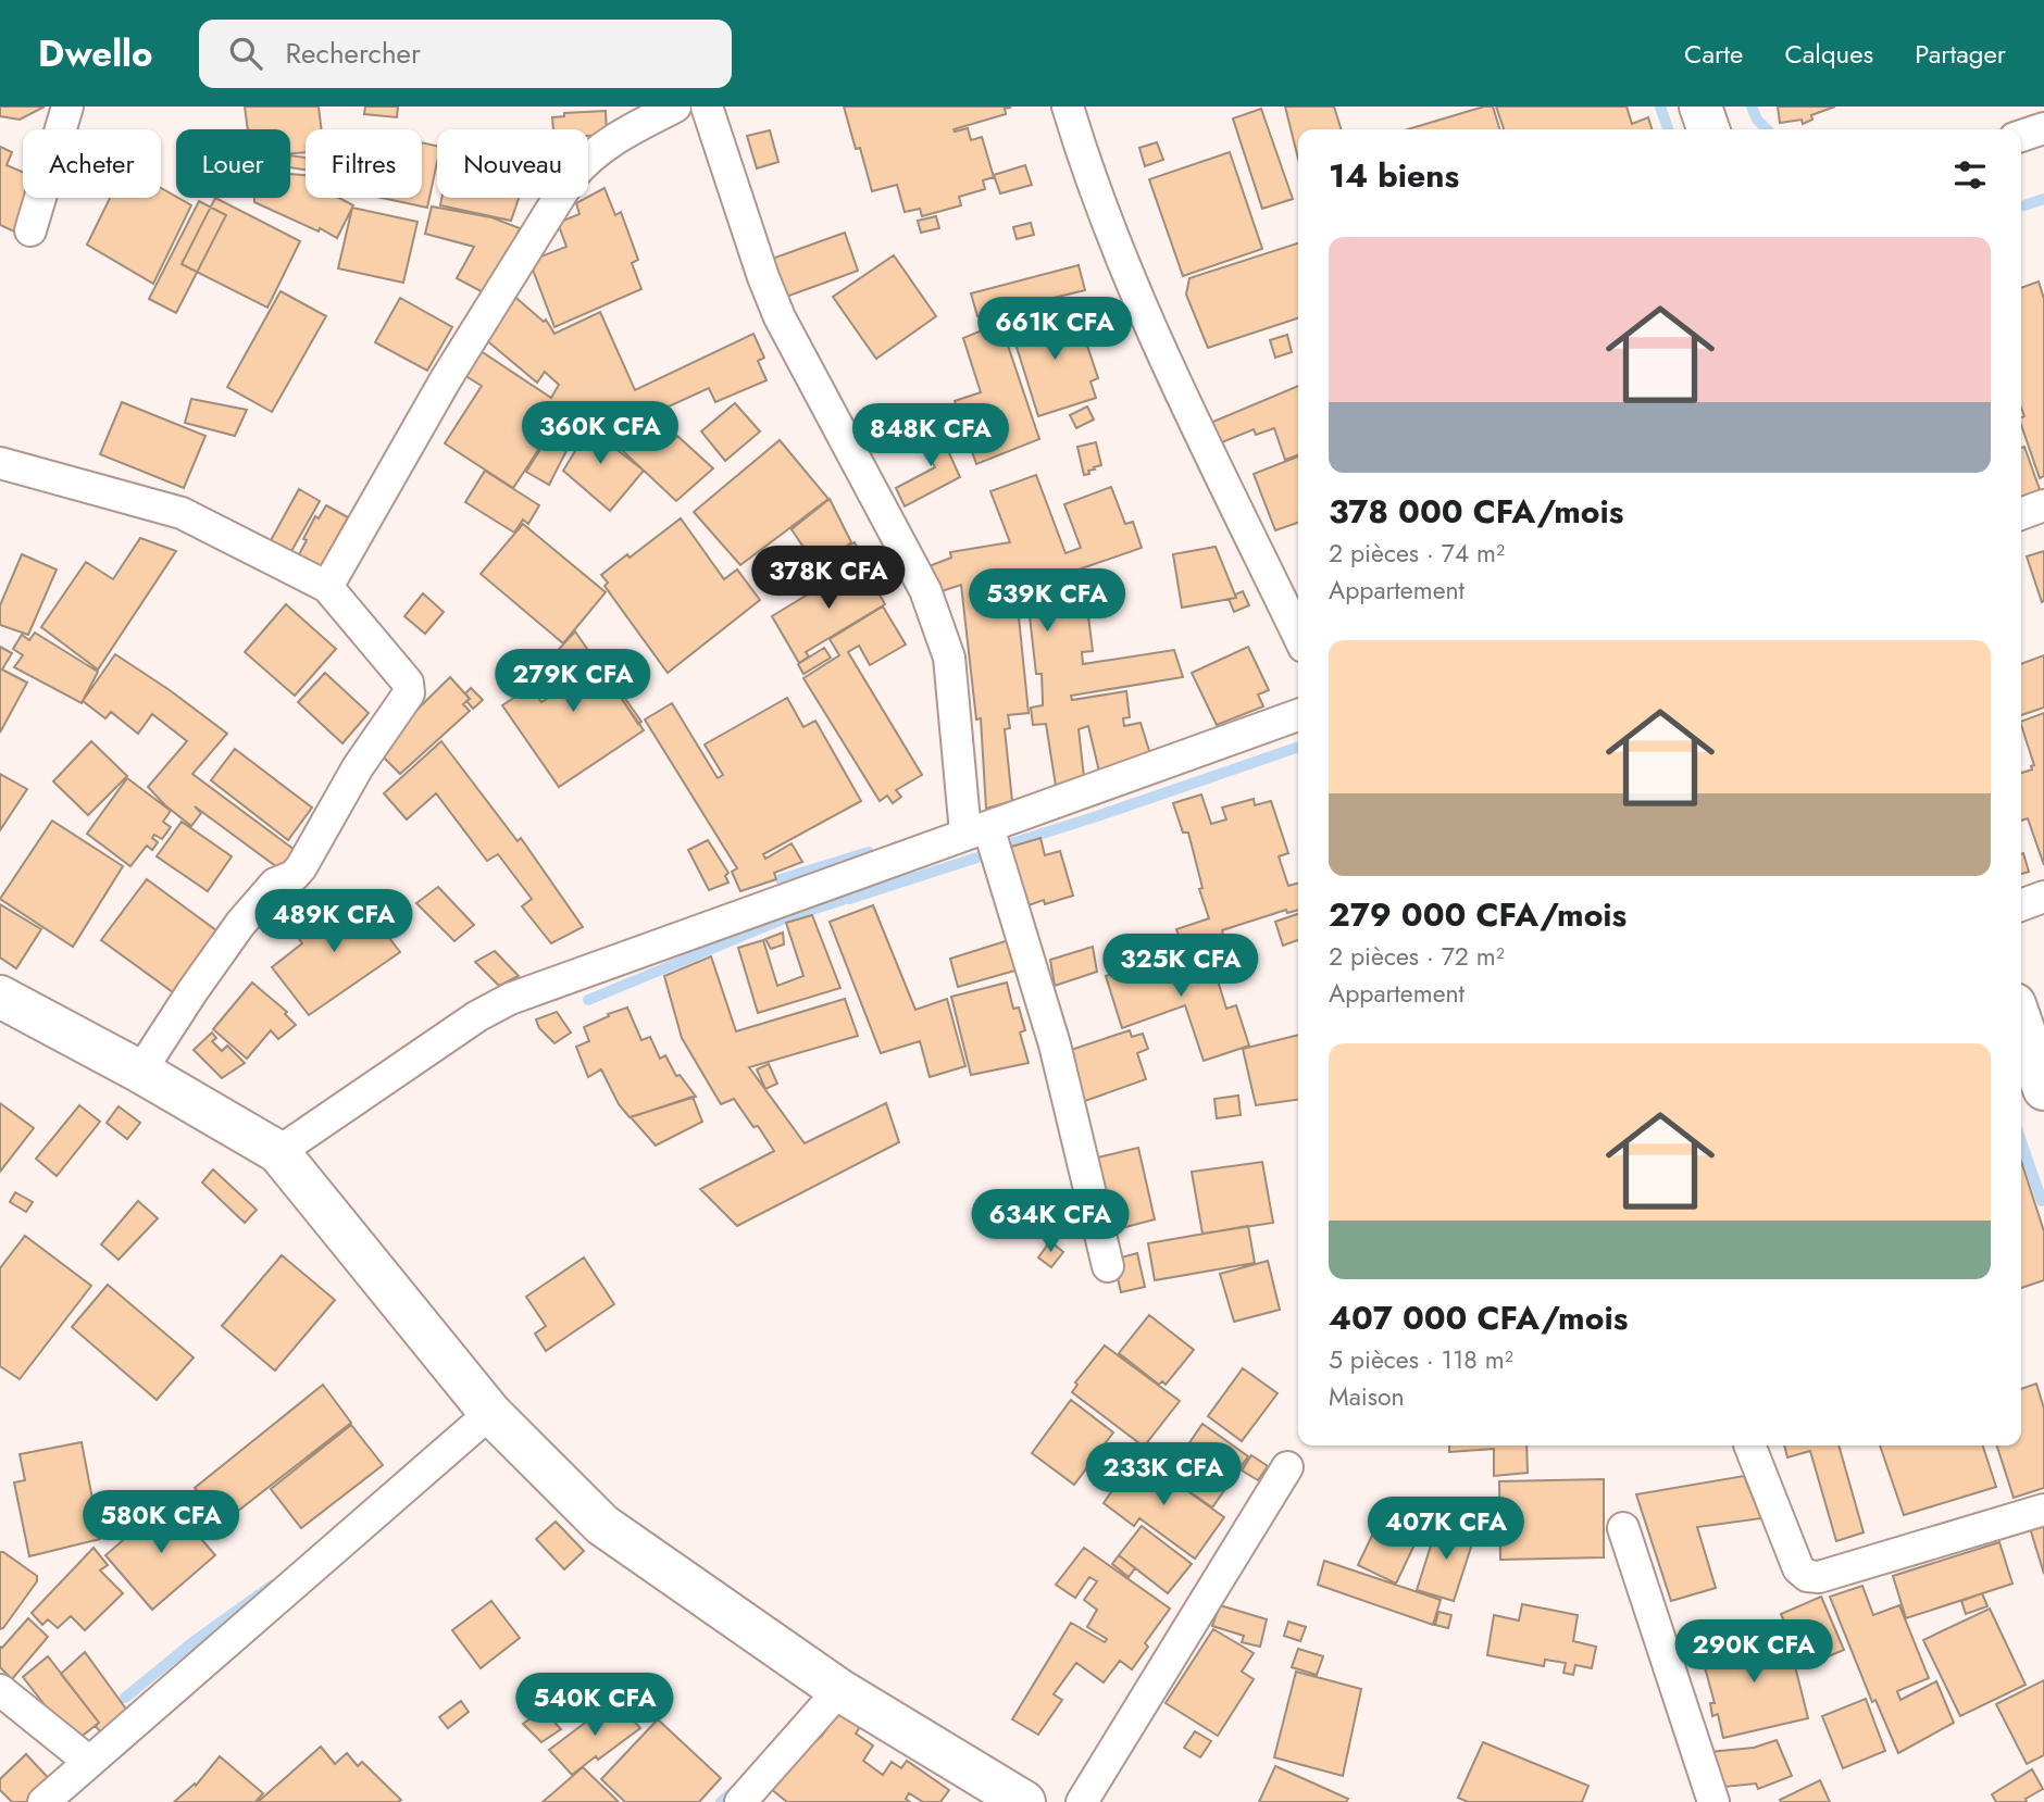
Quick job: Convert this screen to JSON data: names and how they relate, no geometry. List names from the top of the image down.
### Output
{
  "page": {
    "header": "Dwello",
    "search": "Rechercher",
    "nav": ["Carte", "Calques", "Partager"],
    "chip": [
      "Acheter",
      "Louer",
      "Filtres",
      "Nouveau"
    ],
    "heading": "14 biens",
    "list": [
      {
        "name": "378 000 CFA/mois",
        "note": "2 pièces · 74 m² · Appartement"
      },
      {
        "name": "279 000 CFA/mois",
        "note": "2 pièces · 72 m² · Appartement"
      },
      {
        "name": "407 000 CFA/mois",
        "note": "5 pièces · 118 m² · Maison"
      }
    ],
    "price": [
      "661K CFA",
      "360K CFA",
      "848K CFA",
      "378K CFA",
      "539K CFA",
      "279K CFA",
      "489K CFA",
      "325K CFA",
      "634K CFA",
      "233K CFA",
      "580K CFA",
      "407K CFA",
      "290K CFA",
      "540K CFA"
    ]
  }
}
